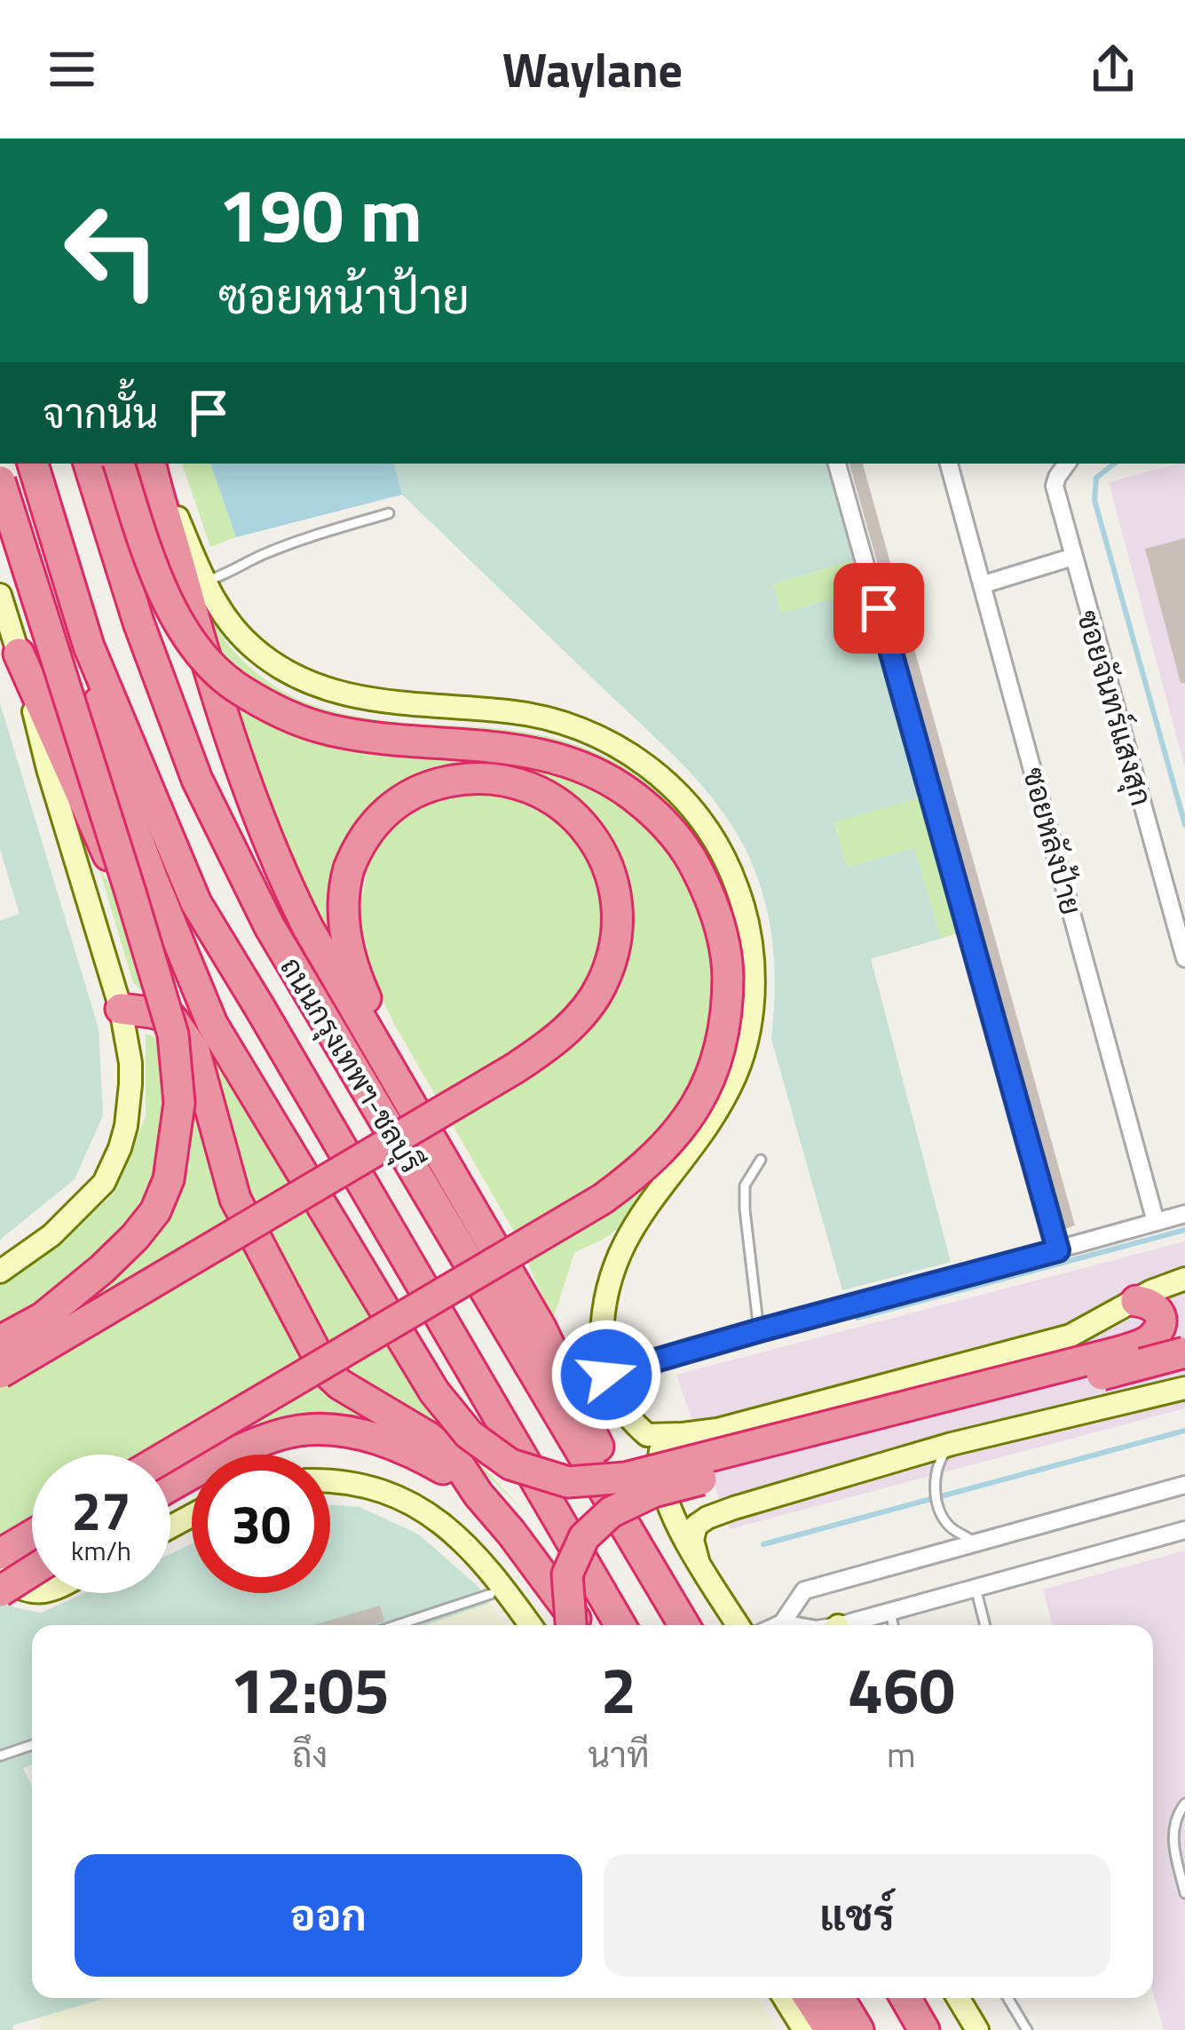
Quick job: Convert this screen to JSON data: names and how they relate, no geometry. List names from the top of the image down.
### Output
{
  "streets": {
    "highway": ["ถนนกรุงเทพฯ-ชลบุรี"],
    "street": ["ซอยจันทร์แสงสุก", "ซอยหลังป้าย"]
  },
  "page": {
    "header": "Waylane",
    "turn": ["190 m", "ซอยหน้าป้าย"],
    "then": "จากนั้น",
    "speed": "27 km/h",
    "limit": "30",
    "eta": [
      "12:05",
      "ถึง",
      "2",
      "นาที",
      "460",
      "m"
    ],
    "buttons": ["ออก", "แชร์"]
  }
}
